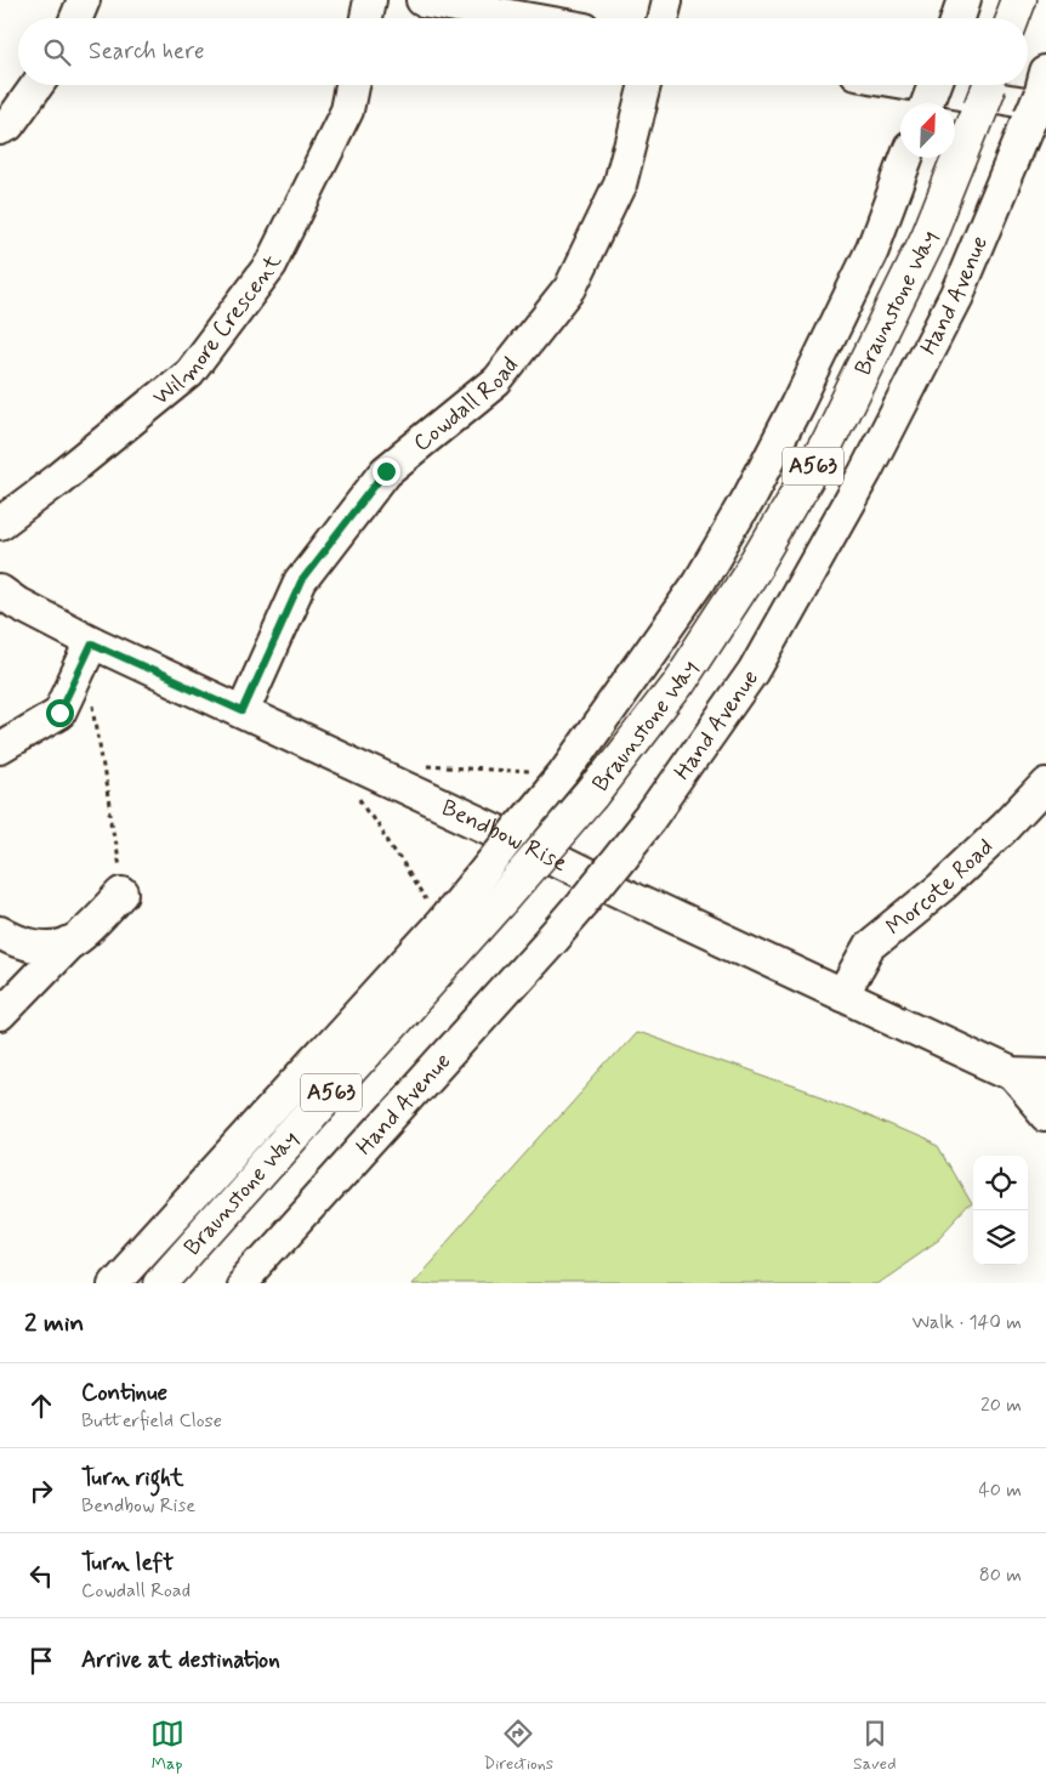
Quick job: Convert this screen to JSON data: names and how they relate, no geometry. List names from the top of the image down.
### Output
{
  "streets": {
    "highway": ["Braunstone Way", "A563"],
    "street": [
      "Hand Avenue",
      "Wilmore Crescent",
      "Cowdall Road",
      "Bendbow Rise",
      "Morcote Road"
    ]
  },
  "crossings": [
    ["Cowdall Road", "Bendbow Rise"],
    ["Bendbow Rise", "Morcote Road"]
  ],
  "north": "top right",
  "page": {
    "search": "Search here",
    "heading": ["2 min", "Walk · 140 m"],
    "list": [
      ["Continue", "Butterfield Close", "20 m"],
      ["Turn right", "Bendbow Rise", "40 m"],
      ["Turn left", "Cowdall Road", "80 m"],
      "Arrive at destination"
    ],
    "nav": ["Map", "Directions", "Saved"]
  }
}
